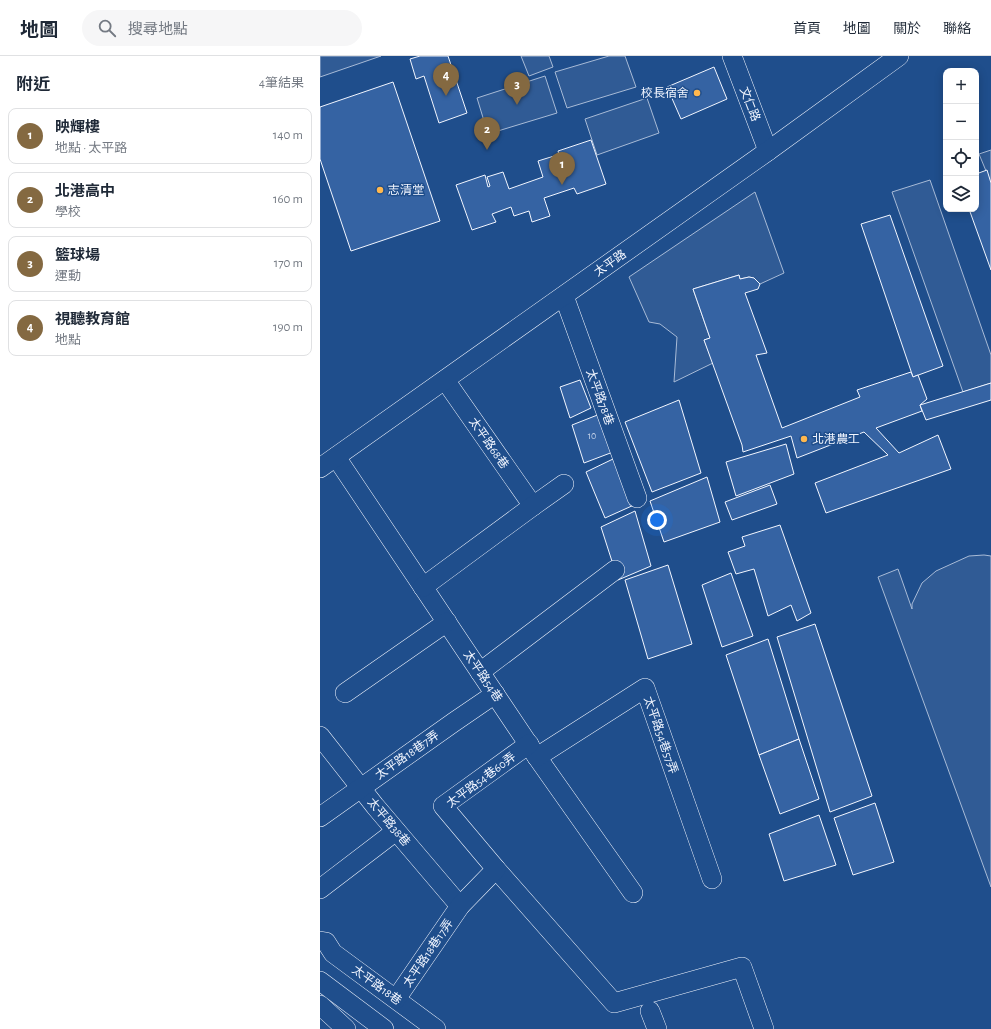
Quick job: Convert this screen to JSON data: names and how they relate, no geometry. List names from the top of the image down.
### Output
{
  "streets": {
    "street": [
      "文仁路",
      "太平路",
      "太平路78巷",
      "太平路68巷",
      "太平路54巷",
      "太平路54巷57弄",
      "太平路18巷7弄",
      "太平路54巷60弄",
      "太平路38巷",
      "太平路18巷17弄",
      "太平路18巷"
    ]
  },
  "crossings": [
    ["文仁路", "太平路"],
    ["太平路", "太平路78巷"],
    ["太平路", "太平路68巷"],
    ["太平路", "太平路54巷"],
    ["太平路54巷", "太平路54巷57弄"],
    ["太平路54巷", "太平路18巷7弄"],
    ["太平路54巷", "太平路54巷60弄"],
    ["太平路54巷57弄", "太平路54巷60弄"],
    ["太平路18巷7弄", "太平路38巷"],
    ["太平路38巷", "太平路18巷17弄"],
    ["太平路18巷17弄", "太平路18巷"]
  ],
  "places": ["校長宿舍", "志清堂", "北港農工"],
  "house_numbers": ["10"],
  "page": {
    "header": "地圖",
    "search": "搜尋地點",
    "nav": [
      "首頁",
      "地圖",
      "關於",
      "聯絡"
    ],
    "heading": ["附近", "4筆結果"],
    "pins": [
      "4",
      "3",
      "2",
      "1"
    ],
    "map_buttons": ["+", "−"],
    "list": [
      {
        "mark": "1",
        "name": "映輝樓",
        "note": "地點 · 太平路",
        "value": "140 m"
      },
      {
        "mark": "2",
        "name": "北港高中",
        "note": "學校",
        "value": "160 m"
      },
      {
        "mark": "3",
        "name": "籃球場",
        "note": "運動",
        "value": "170 m"
      },
      {
        "mark": "4",
        "name": "視聽教育館",
        "note": "地點",
        "value": "190 m"
      }
    ]
  }
}
